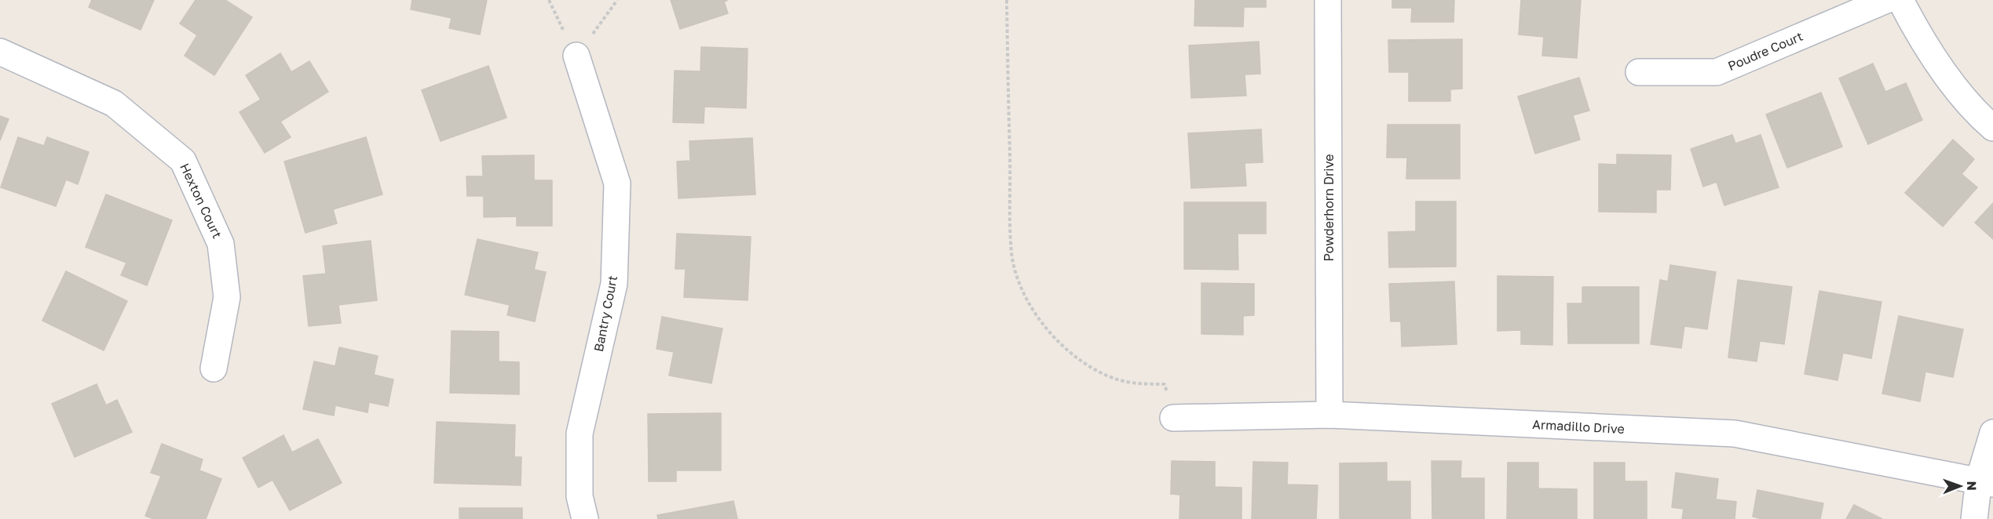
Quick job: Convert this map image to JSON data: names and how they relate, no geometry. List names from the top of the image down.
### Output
{
  "streets": {
    "street": [
      "Poudre Court",
      "Hexton Court",
      "Powderhorn Drive",
      "Bantry Court",
      "Armadillo Drive"
    ]
  },
  "crossings": [
    ["Powderhorn Drive", "Armadillo Drive"]
  ],
  "north": "right"
}
